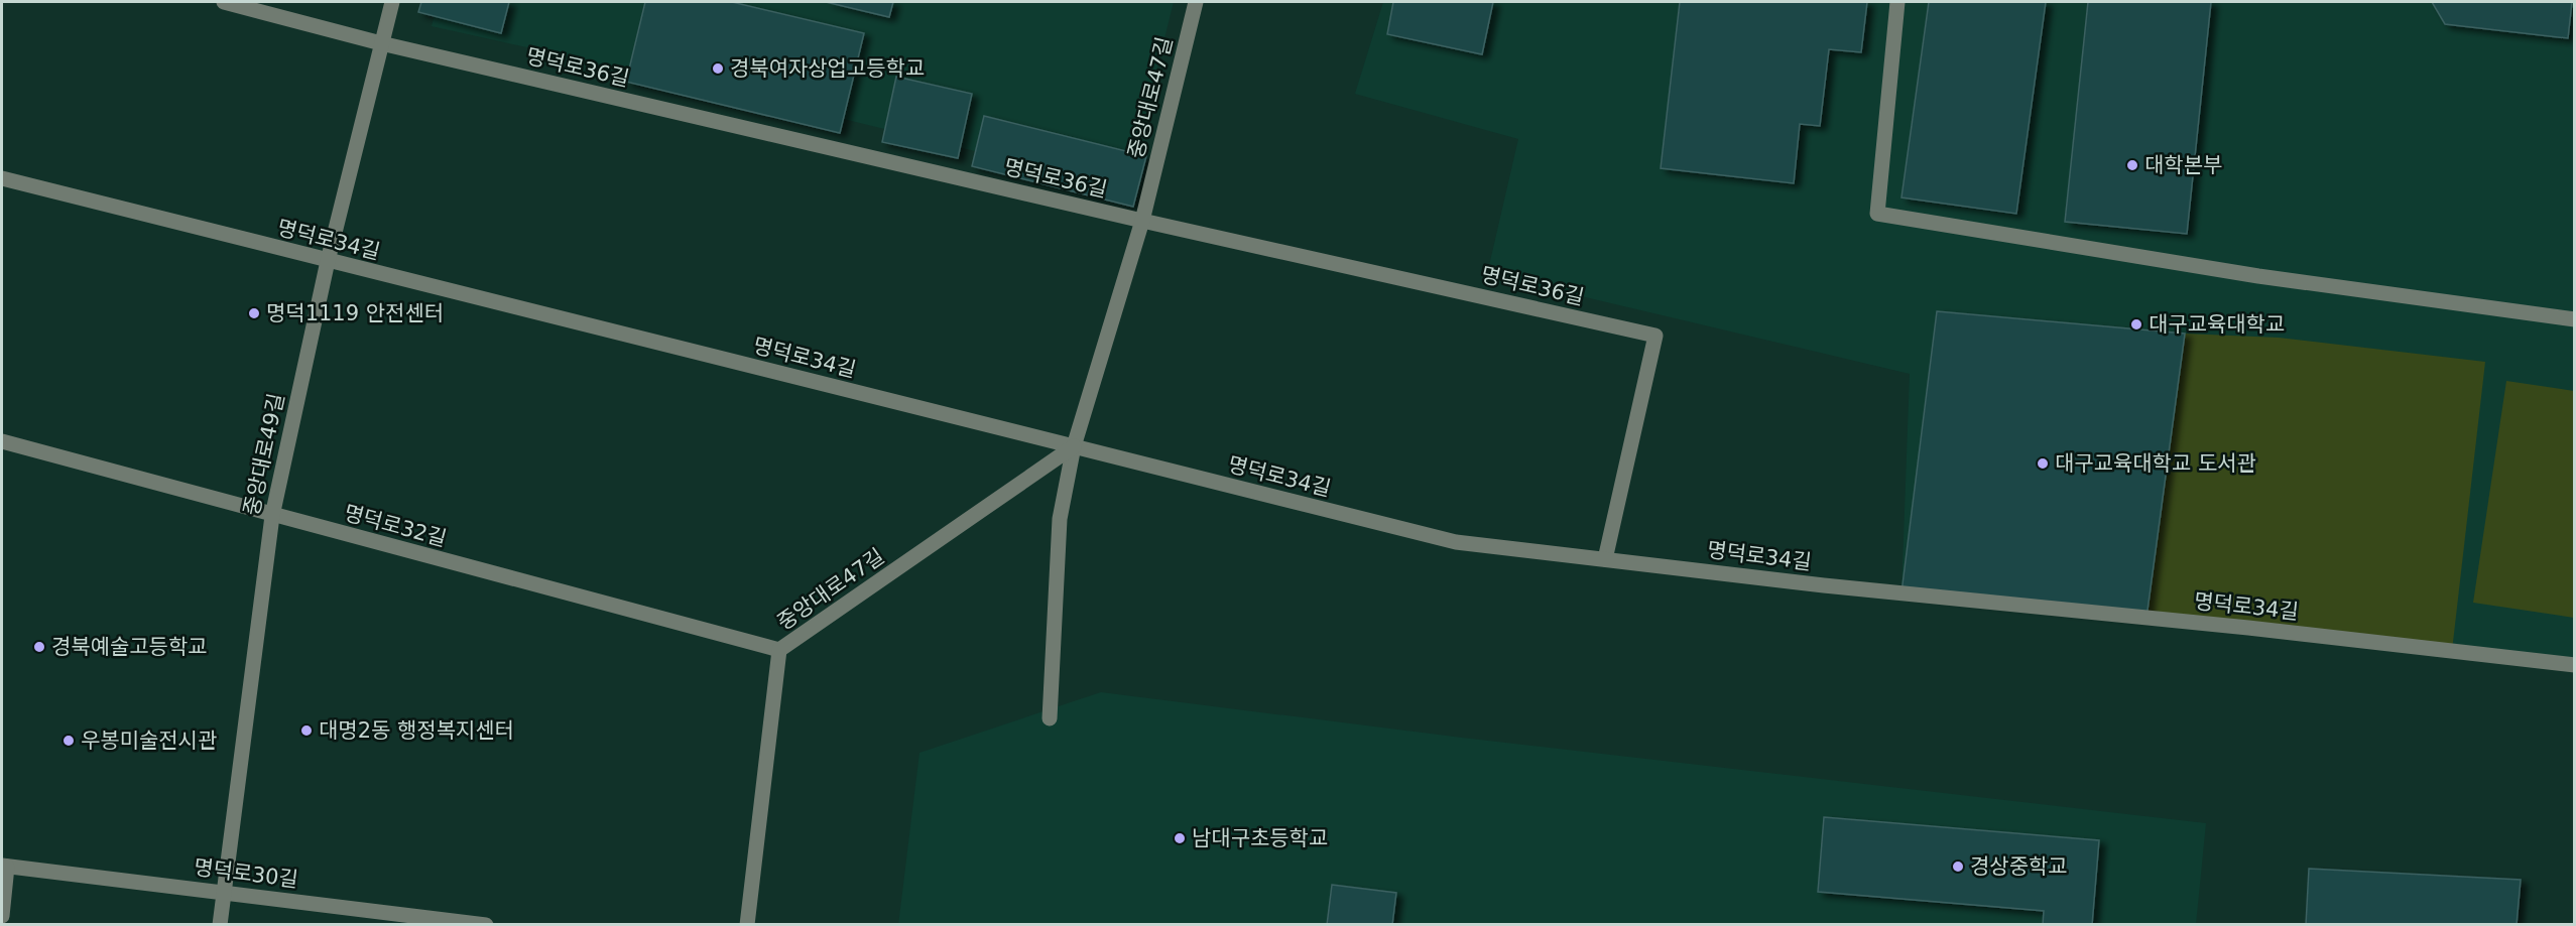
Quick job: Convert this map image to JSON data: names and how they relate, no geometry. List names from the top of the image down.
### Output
{
  "streets": {
    "street": [
      "명덕로36길",
      "중앙대로47길",
      "명덕로34길",
      "중앙대로49길",
      "명덕로32길",
      "명덕로30길"
    ]
  },
  "crossings": [
    ["명덕로36길", "중앙대로47길"],
    ["명덕로36길", "명덕로34길"],
    ["명덕로36길", "중앙대로49길"],
    ["중앙대로47길", "명덕로34길"],
    ["중앙대로47길", "명덕로32길"],
    ["명덕로34길", "중앙대로49길"],
    ["중앙대로49길", "명덕로32길"],
    ["중앙대로49길", "명덕로30길"]
  ],
  "places": [
    "경북여자상업고등학교",
    "대학본부",
    "명덕1119 안전센터",
    "대구교육대학교",
    "대구교육대학교 도서관",
    "경북예술고등학교",
    "대명2동 행정복지센터",
    "우봉미술전시관",
    "남대구초등학교",
    "경상중학교"
  ]
}
